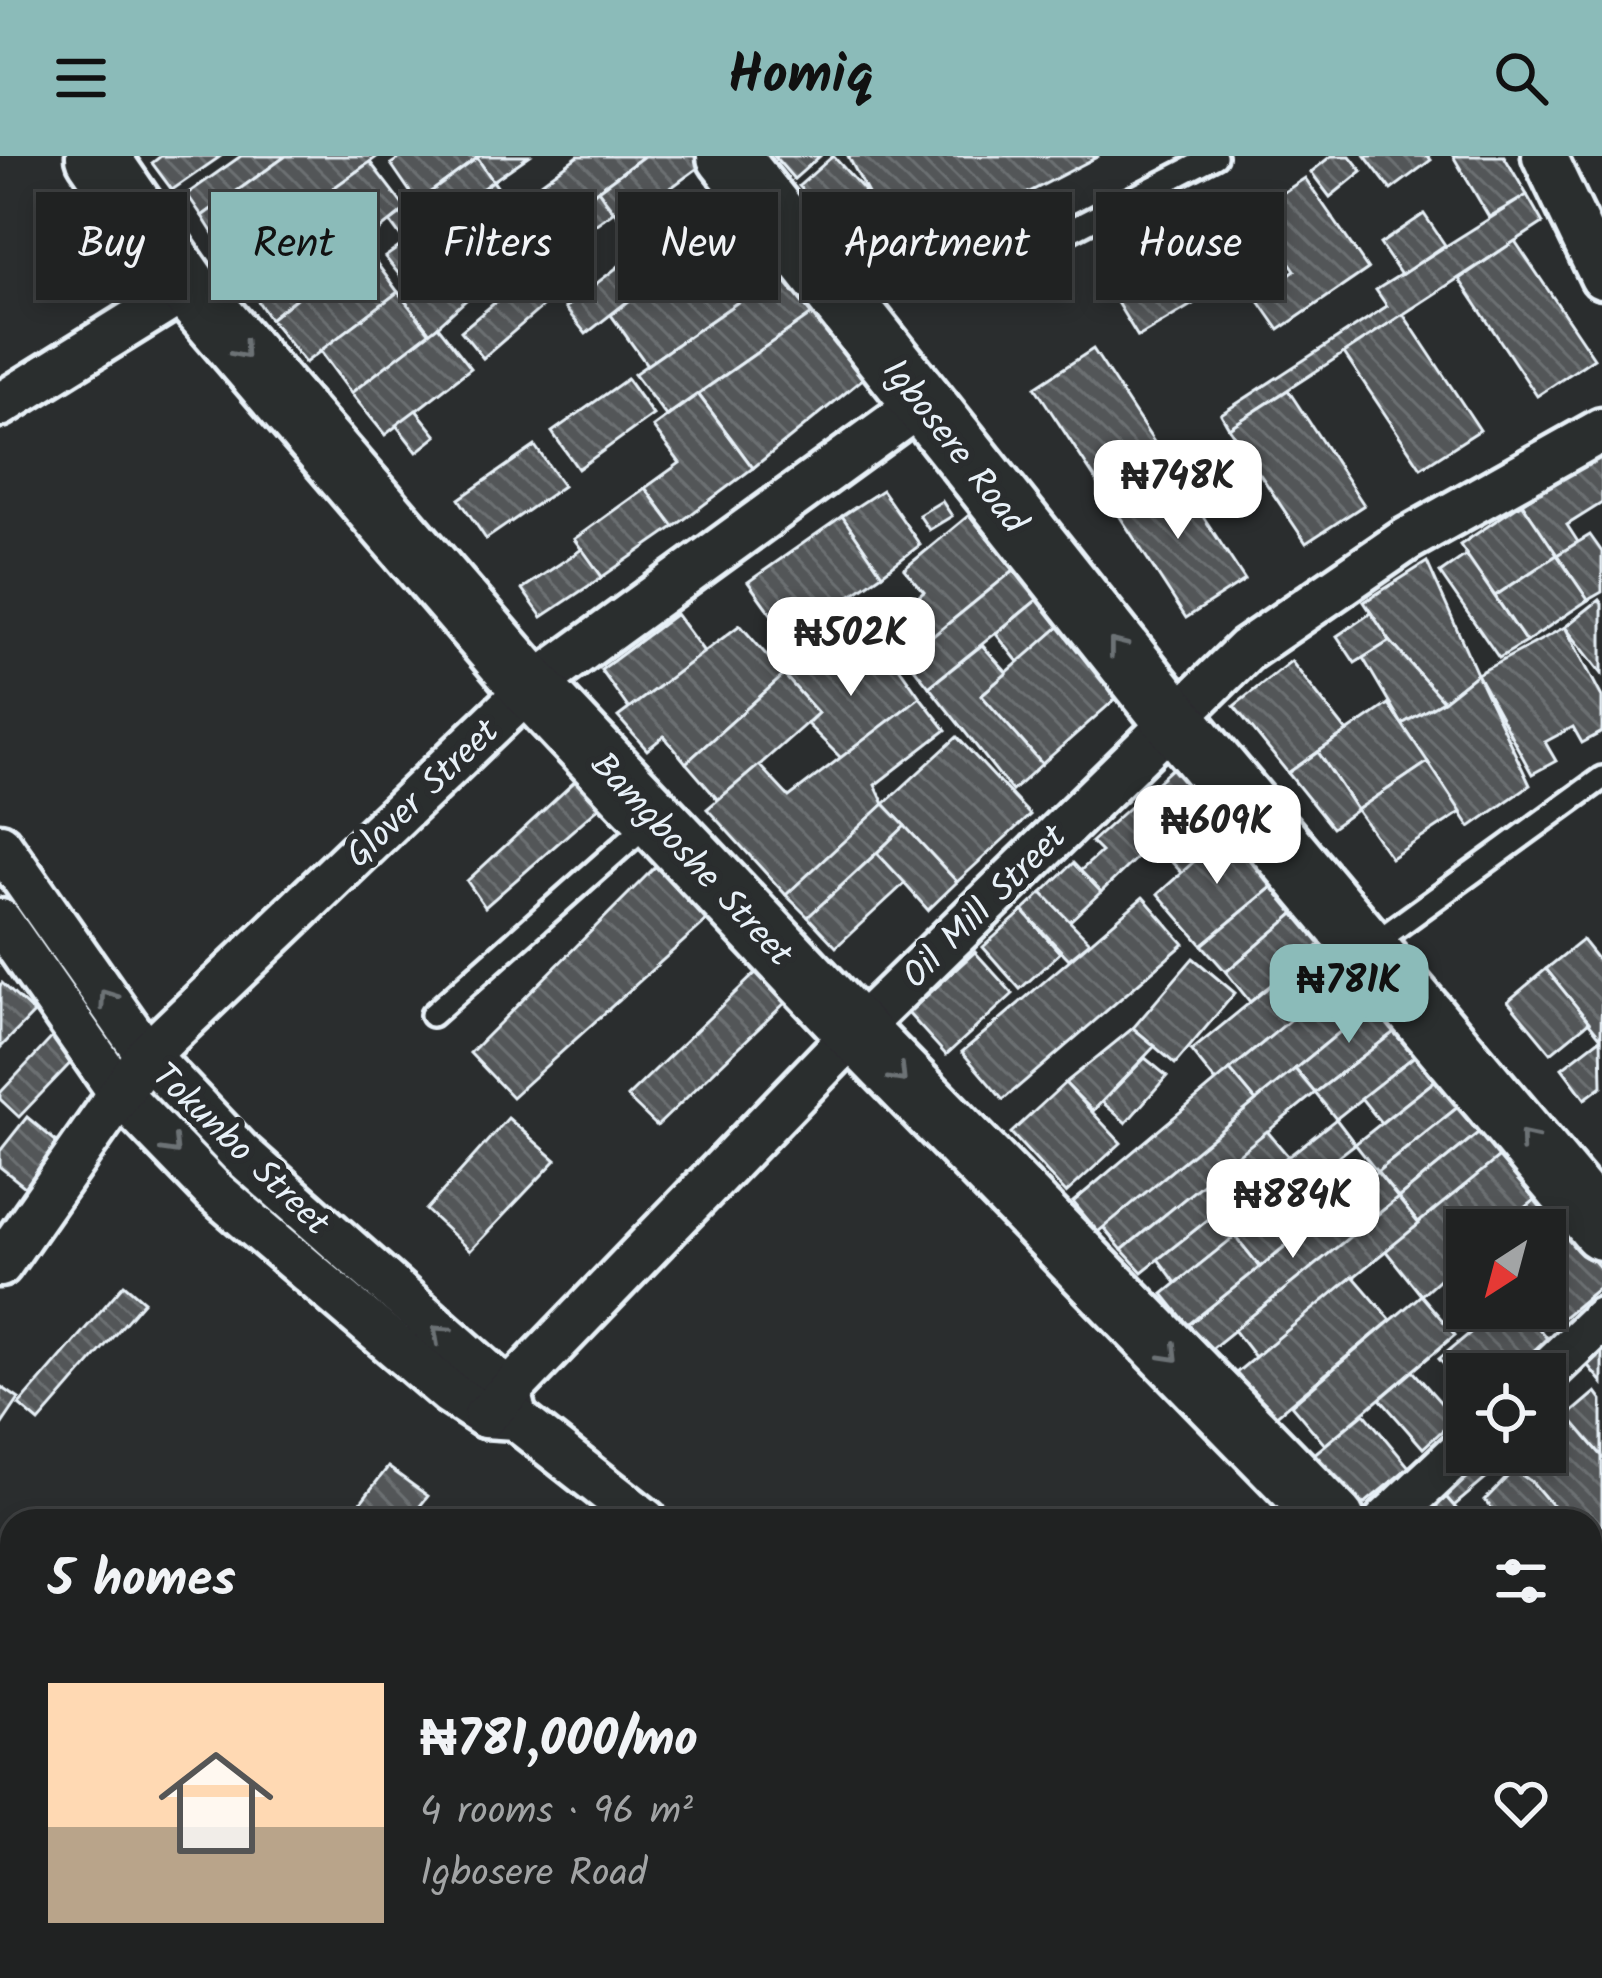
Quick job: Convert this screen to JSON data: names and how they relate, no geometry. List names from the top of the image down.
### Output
{
  "streets": {
    "main road": ["Igbosere Road", "Bamgboshe Street"],
    "street": ["Glover Street", "Oil Mill Street", "Tokunbo Street"]
  },
  "crossings": [
    ["Igbosere Road", "Glover Street"],
    ["Igbosere Road", "Oil Mill Street"],
    ["Glover Street", "Bamgboshe Street"],
    ["Glover Street", "Tokunbo Street"],
    ["Bamgboshe Street", "Oil Mill Street"],
    ["Oil Mill Street", "Tokunbo Street"]
  ],
  "one_way": ["Igbosere Road", "Bamgboshe Street"],
  "north": "bottom left",
  "page": {
    "header": "Homiq",
    "chip": [
      "Buy",
      "Rent",
      "Filters",
      "New",
      "Apartment",
      "House"
    ],
    "price": [
      "₦748K",
      "₦502K",
      "₦609K",
      "₦781K",
      "₦884K"
    ],
    "heading": "5 homes",
    "list": [
      {
        "name": "₦781,000/mo",
        "note": "4 rooms · 96 m² · Igbosere Road"
      }
    ]
  }
}
